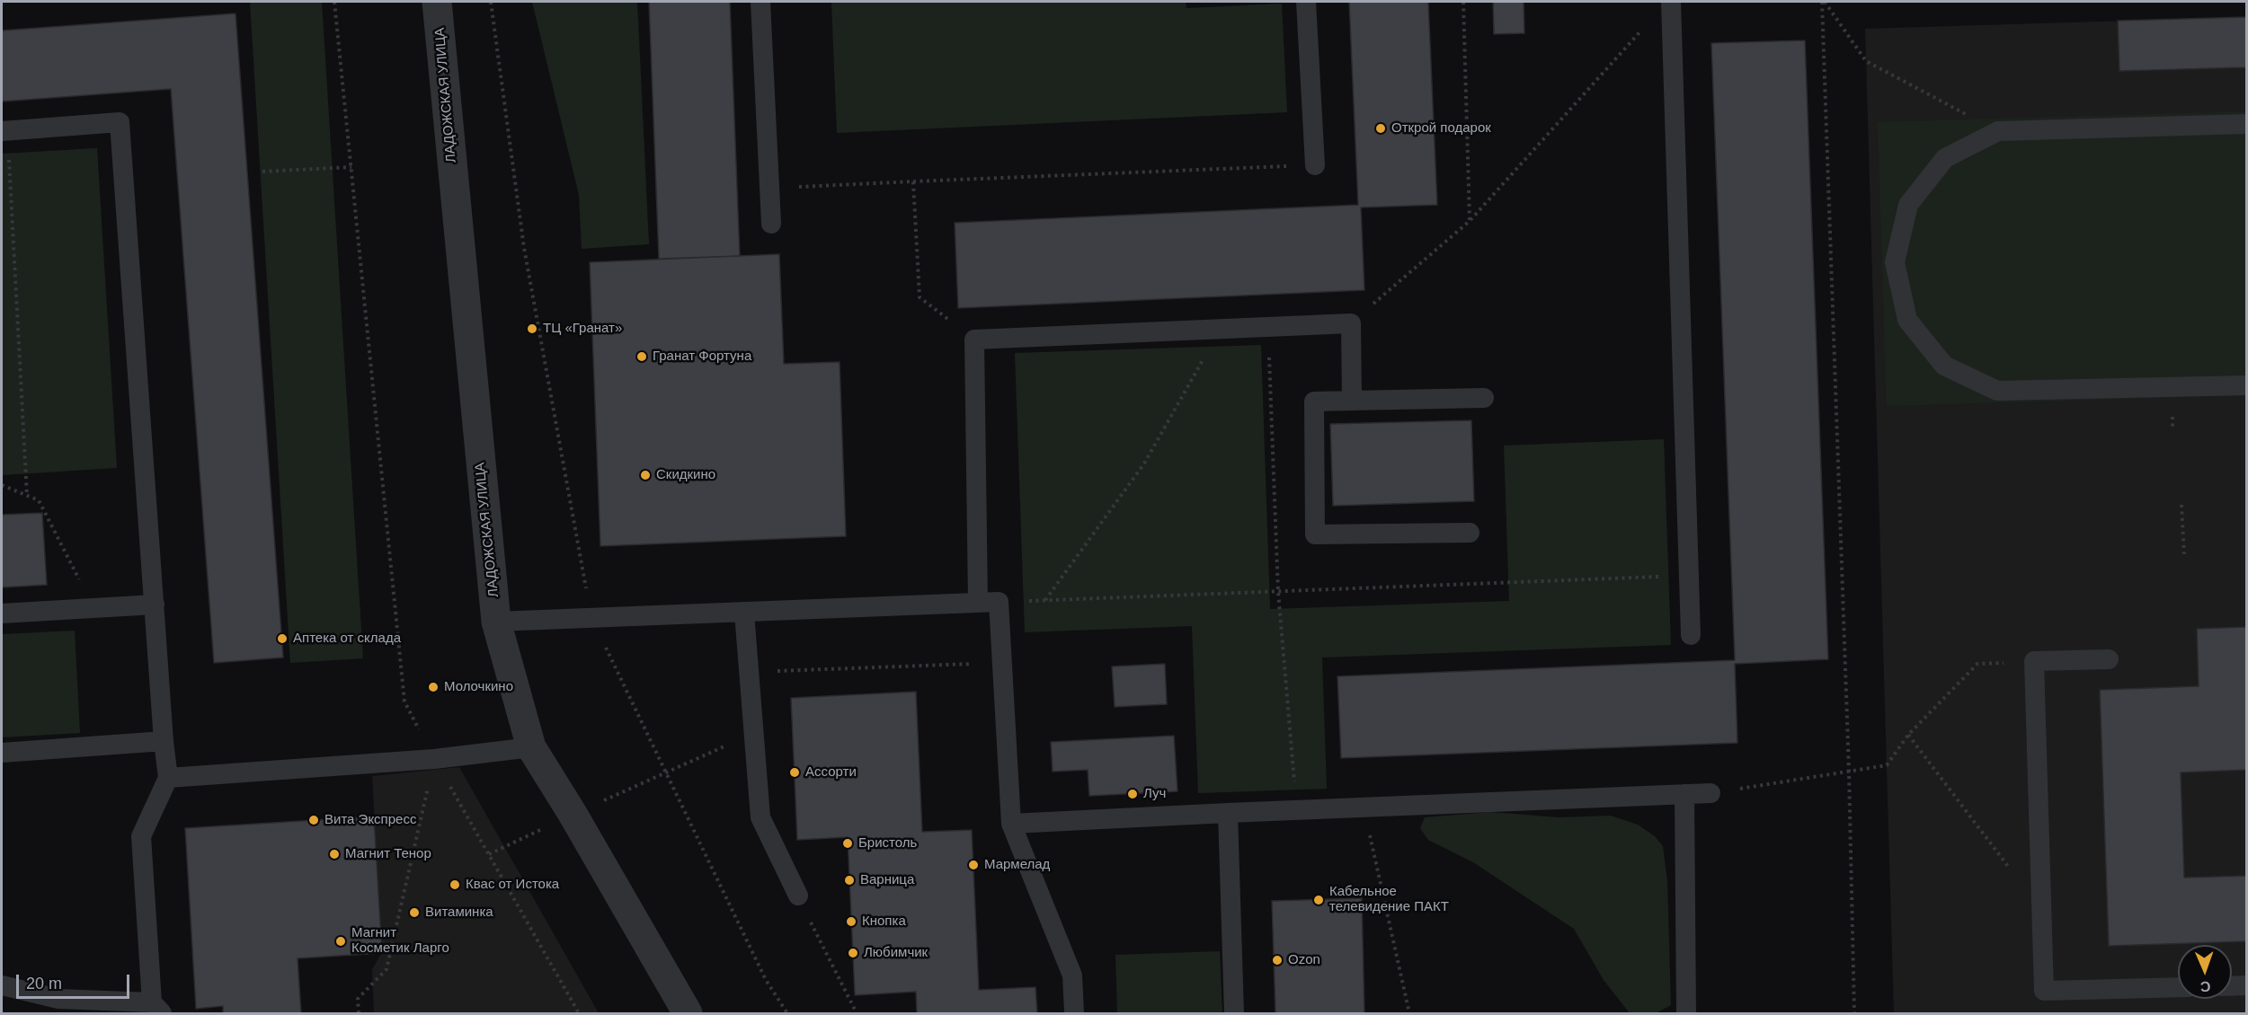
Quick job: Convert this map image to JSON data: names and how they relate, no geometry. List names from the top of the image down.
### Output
{
  "streets": {
    "street": ["ЛАДОЖСКАЯ УЛИЦА"]
  },
  "places": [
    "Открой подарок",
    "ТЦ «Гранат»",
    "Гранат Фортуна",
    "Скидкино",
    "Аптека от склада",
    "Молочкино",
    "Ассорти",
    "Луч",
    "Вита Экспресс",
    "Бристоль",
    "Магнит Тенор",
    "Мармелад",
    "Варница",
    "Квас от Истока",
    "Кабельное телевидение ПАКТ",
    "Витаминка",
    "Кнопка",
    "Магнит Косметик Ларго",
    "Любимчик",
    "Ozon"
  ],
  "scale_bar": "20 m",
  "north": "bottom"
}
